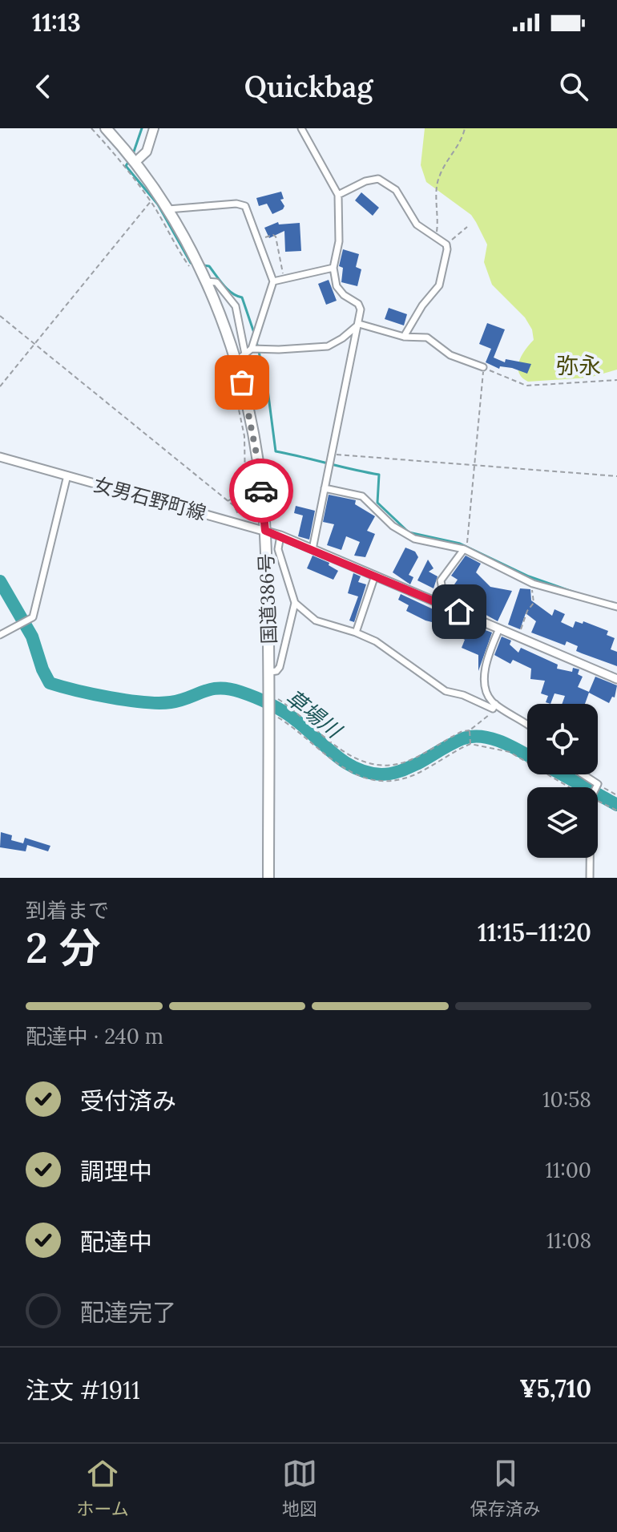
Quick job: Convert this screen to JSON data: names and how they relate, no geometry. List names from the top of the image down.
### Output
{
  "streets": {
    "highway": ["国道386号"],
    "main road": ["女男石野町線"]
  },
  "crossings": [
    ["女男石野町線", "国道386号"]
  ],
  "districts": ["弥永"],
  "water": ["草場川"],
  "page": {
    "status": "11:13",
    "header": "Quickbag",
    "heading": ["2 分", "到着まで", "11:15–11:20"],
    "panel": ["注文 #1911", "¥5,710"],
    "bar": "配達中 · 240 m",
    "list": [
      ["受付済み", "10:58"],
      ["調理中", "11:00"],
      ["配達中", "11:08"],
      "配達完了"
    ],
    "tabs": ["ホーム", "地図", "保存済み"]
  }
}
